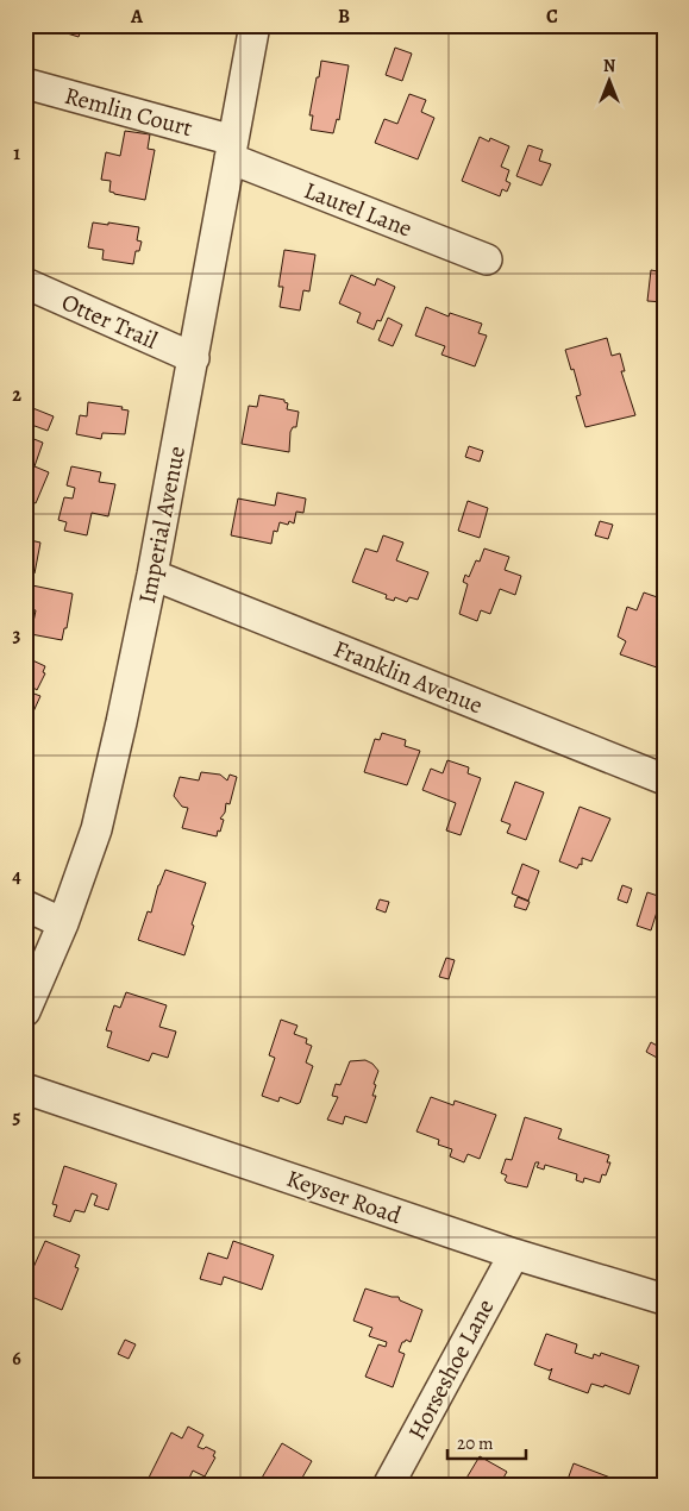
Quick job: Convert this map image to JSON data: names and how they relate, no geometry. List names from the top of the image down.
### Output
{
  "streets": {
    "street": [
      "Remlin Court",
      "Laurel Lane",
      "Otter Trail",
      "Imperial Avenue",
      "Franklin Avenue",
      "Keyser Road",
      "Horseshoe Lane"
    ]
  },
  "crossings": [
    ["Remlin Court", "Laurel Lane"],
    ["Remlin Court", "Imperial Avenue"],
    ["Laurel Lane", "Imperial Avenue"],
    ["Otter Trail", "Imperial Avenue"],
    ["Imperial Avenue", "Franklin Avenue"],
    ["Keyser Road", "Horseshoe Lane"]
  ],
  "scale_bar": "20 m",
  "north": "top",
  "grid": {
    "columns": ["A", "B", "C"],
    "rows": [
      "1",
      "2",
      "3",
      "4",
      "5",
      "6"
    ]
  }
}
